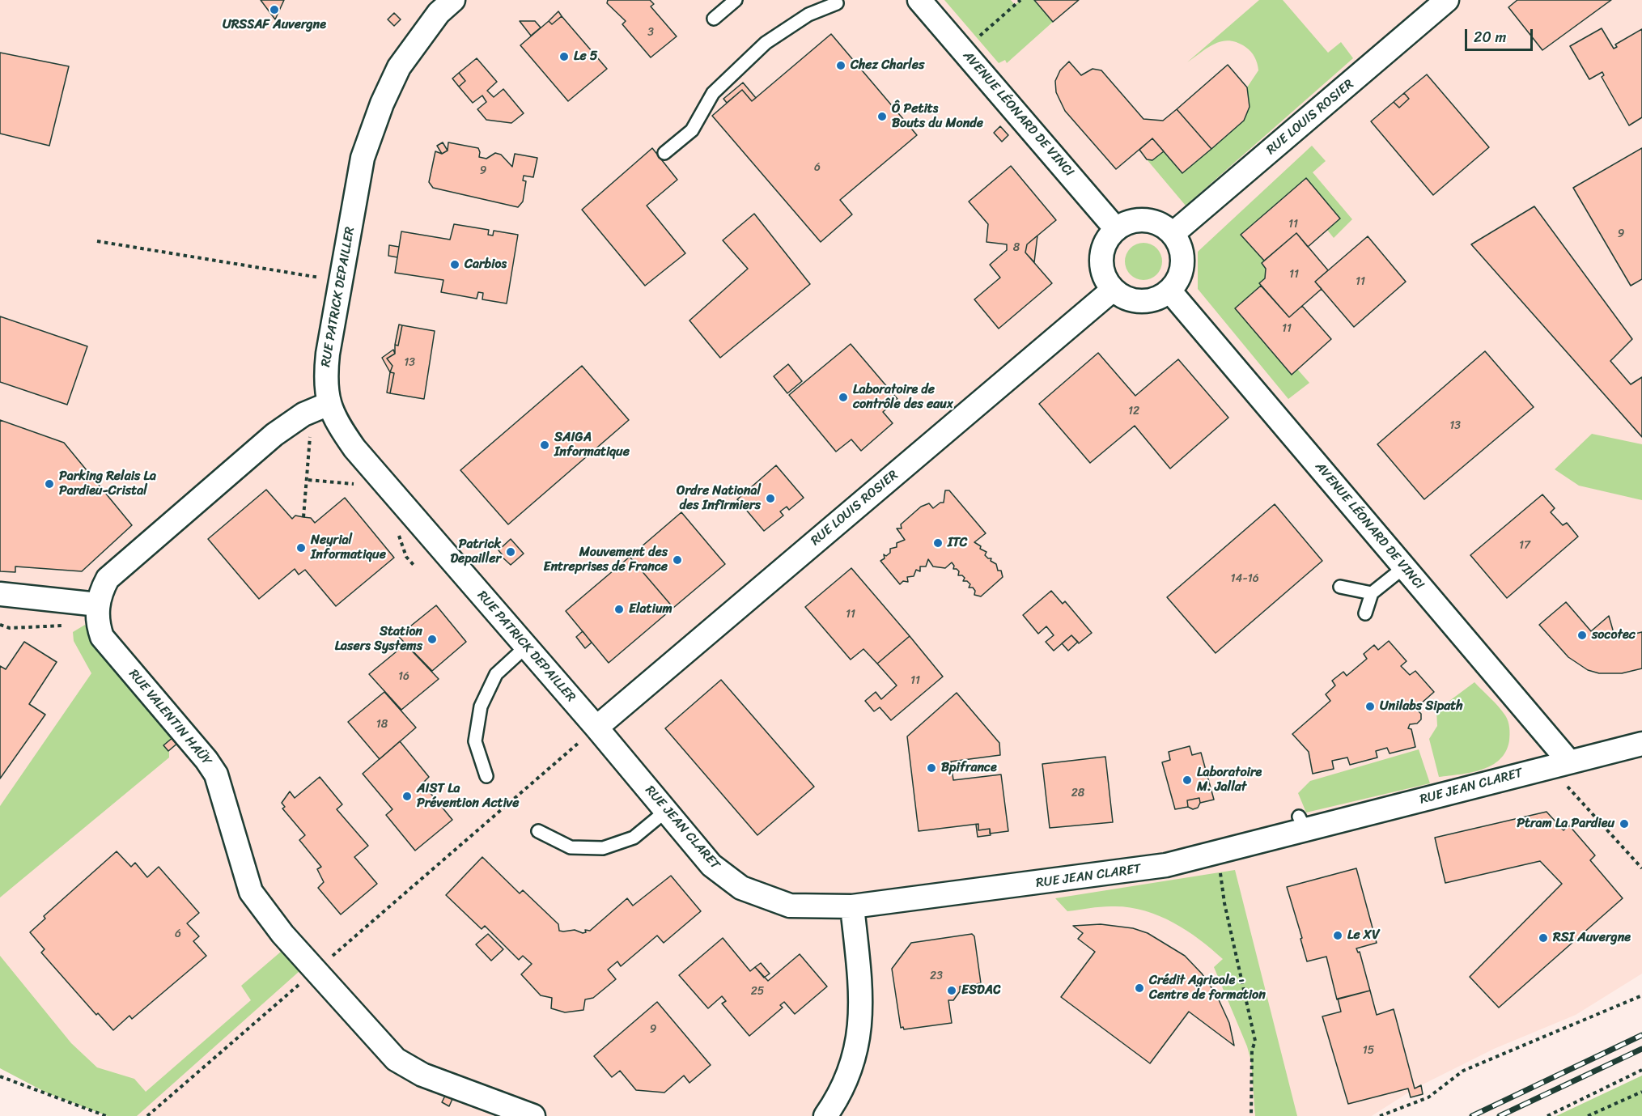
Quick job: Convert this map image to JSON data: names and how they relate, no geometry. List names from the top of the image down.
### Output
{
  "streets": {
    "street": [
      "AVENUE LÉONARD DE VINCI",
      "RUE LOUIS ROSIER",
      "RUE PATRICK DEPAILLER",
      "RUE VALENTIN HAÜY",
      "RUE JEAN CLARET"
    ]
  },
  "crossings": [
    ["AVENUE LÉONARD DE VINCI", "RUE LOUIS ROSIER"],
    ["AVENUE LÉONARD DE VINCI", "RUE JEAN CLARET"],
    ["RUE LOUIS ROSIER", "RUE PATRICK DEPAILLER"],
    ["RUE LOUIS ROSIER", "RUE JEAN CLARET"],
    ["RUE PATRICK DEPAILLER", "RUE JEAN CLARET"]
  ],
  "places": [
    "URSSAF Auvergne",
    "Le 5",
    "Chez Charles",
    "Ô Petits Bouts du Monde",
    "Carbios",
    "Laboratoire de contrôle des eaux",
    "SAIGA Informatique",
    "Parking Relais La Pardieu-Cristal",
    "Ordre National des Infirmiers",
    "ITC",
    "Neyrial Informatique",
    "Patrick Depailler",
    "Mouvement des Entreprises de France",
    "Elatium",
    "socotec",
    "Station Lasers Systems",
    "Unilabs Sipath",
    "Bpifrance",
    "Laboratoire M. Jallat",
    "AIST La Prévention Active",
    "Ptram La Pardieu",
    "Le XV",
    "RSI Auvergne",
    "Crédit Agricole - Centre de formation",
    "ESDAC"
  ],
  "house_numbers": [
    "3",
    "6",
    "9",
    "11",
    "9",
    "8",
    "11",
    "11",
    "11",
    "13",
    "12",
    "13",
    "17",
    "14-16",
    "11",
    "16",
    "11",
    "18",
    "28",
    "6",
    "23",
    "25",
    "9",
    "15"
  ],
  "scale_bar": "20 m"
}
